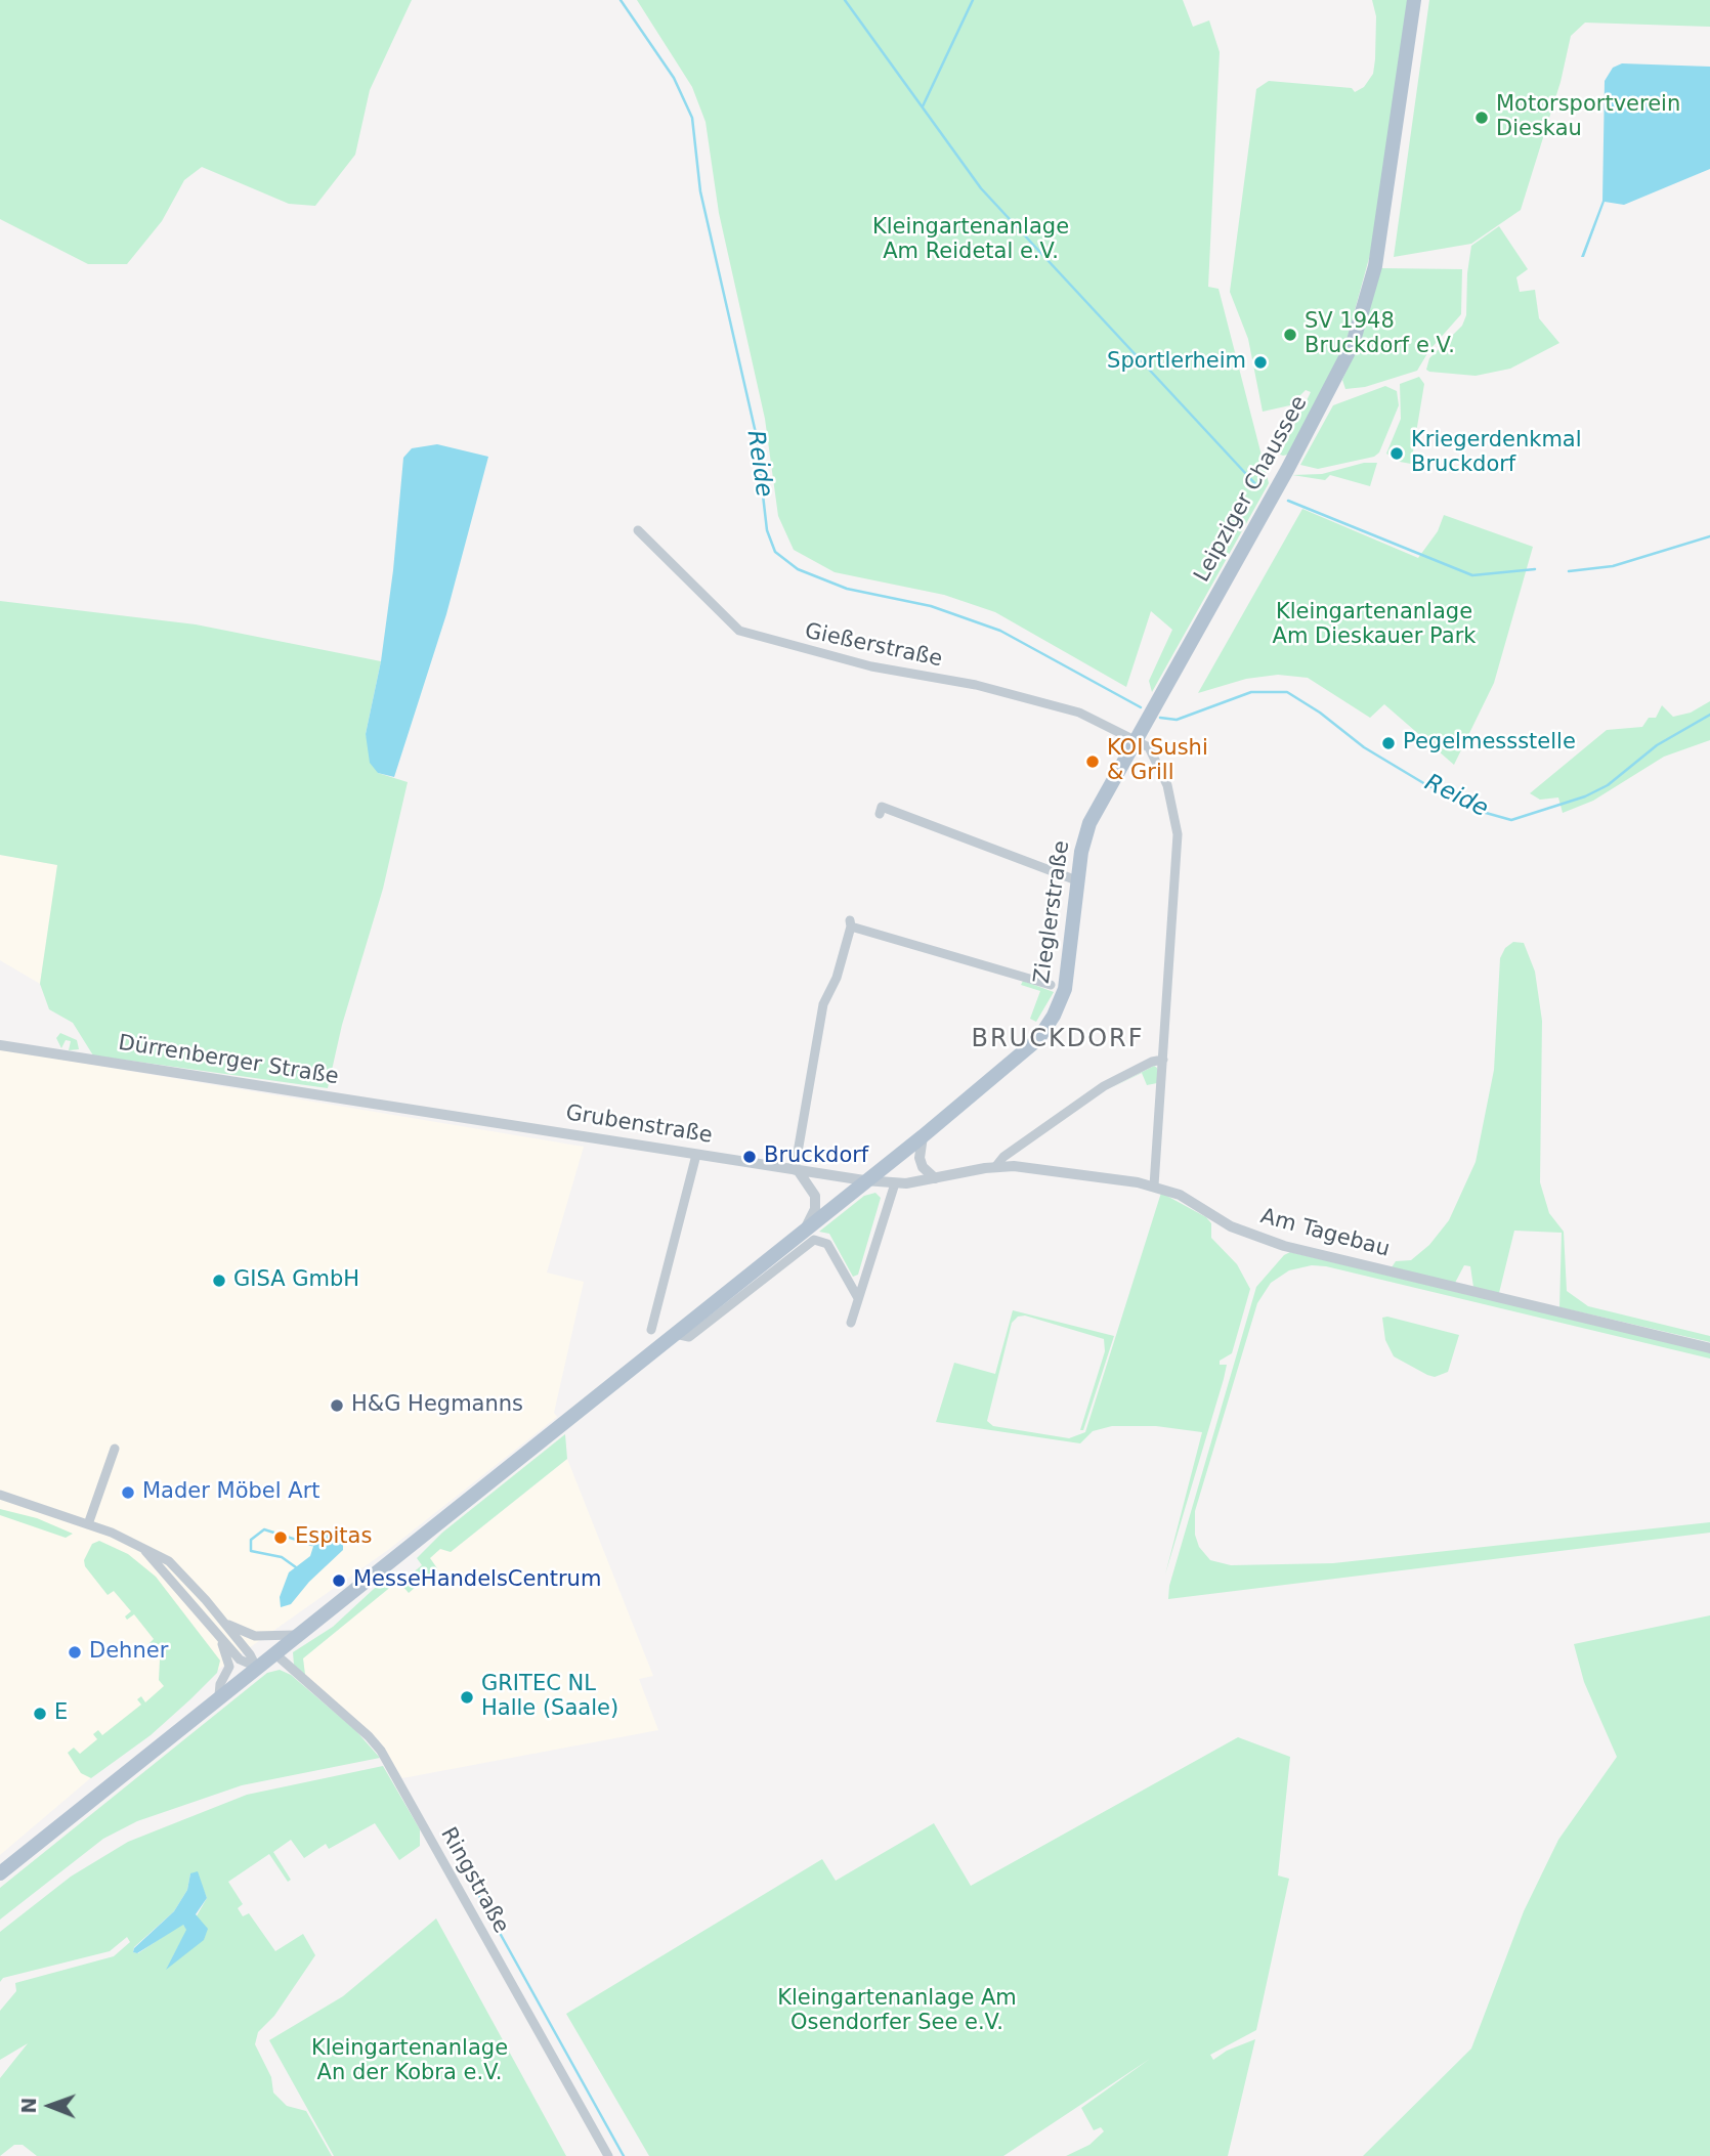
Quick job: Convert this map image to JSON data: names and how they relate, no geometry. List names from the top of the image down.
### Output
{
  "streets": {
    "main road": ["Leipziger Chaussee", "Zieglerstraße"],
    "street": [
      "Gießerstraße",
      "Dürrenberger Straße",
      "Grubenstraße",
      "Am Tagebau",
      "Ringstraße"
    ]
  },
  "crossings": [
    ["Leipziger Chaussee", "Zieglerstraße"],
    ["Gießerstraße", "Zieglerstraße"],
    ["Gießerstraße", "Am Tagebau"],
    ["Zieglerstraße", "Grubenstraße"],
    ["Zieglerstraße", "Am Tagebau"],
    ["Dürrenberger Straße", "Grubenstraße"],
    ["Grubenstraße", "Am Tagebau"]
  ],
  "districts": ["BRUCKDORF"],
  "water": ["Reide"],
  "parks": [
    "Kleingartenanlage Am Reidetal e.V.",
    "Kleingartenanlage Am Dieskauer Park",
    "Kleingartenanlage Am Osendorfer See e.V.",
    "Kleingartenanlage An der Kobra e.V."
  ],
  "places": [
    "Motorsportverein Dieskau",
    "SV 1948 Bruckdorf e.V.",
    "Sportlerheim",
    "Kriegerdenkmal Bruckdorf",
    "Pegelmessstelle",
    "KOI Sushi & Grill",
    "Bruckdorf",
    "GISA GmbH",
    "H&G Hegmanns",
    "Mader Möbel Art",
    "Espitas",
    "MesseHandelsCentrum",
    "Dehner",
    "GRITEC NL Halle (Saale)",
    "E"
  ],
  "north": "left"
}
